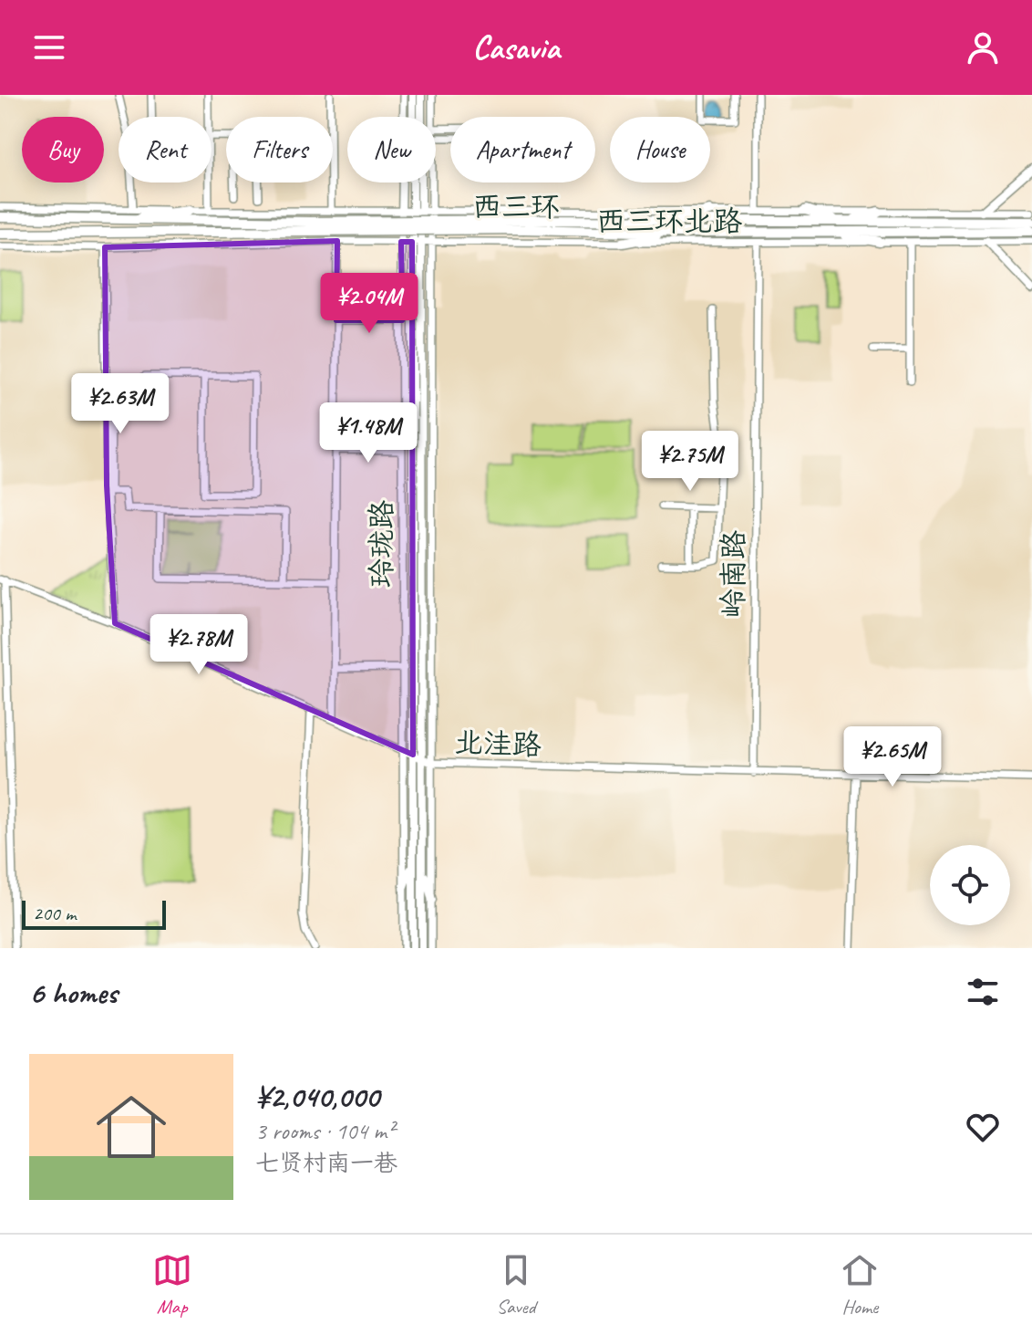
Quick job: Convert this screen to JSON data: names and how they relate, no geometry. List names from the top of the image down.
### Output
{
  "streets": {
    "highway": ["西三环"],
    "main road": ["玲珑路"],
    "street": ["西三环北路", "岭南路", "北洼路"]
  },
  "crossings": [
    ["西三环", "西三环北路"],
    ["西三环北路", "玲珑路"],
    ["西三环北路", "岭南路"],
    ["玲珑路", "北洼路"],
    ["岭南路", "北洼路"]
  ],
  "scale_bar": "200 m",
  "page": {
    "header": "Casavia",
    "chip": [
      "Buy",
      "Rent",
      "Filters",
      "New",
      "Apartment",
      "House"
    ],
    "price": [
      "¥2.04M",
      "¥2.63M",
      "¥1.48M",
      "¥2.75M",
      "¥2.78M",
      "¥2.65M"
    ],
    "scale": "200 m",
    "heading": "6 homes",
    "list": [
      {
        "name": "¥2,040,000",
        "note": "3 rooms · 104 m² · 七贤村南一巷"
      }
    ],
    "tabs": ["Map", "Saved", "Home"]
  }
}
